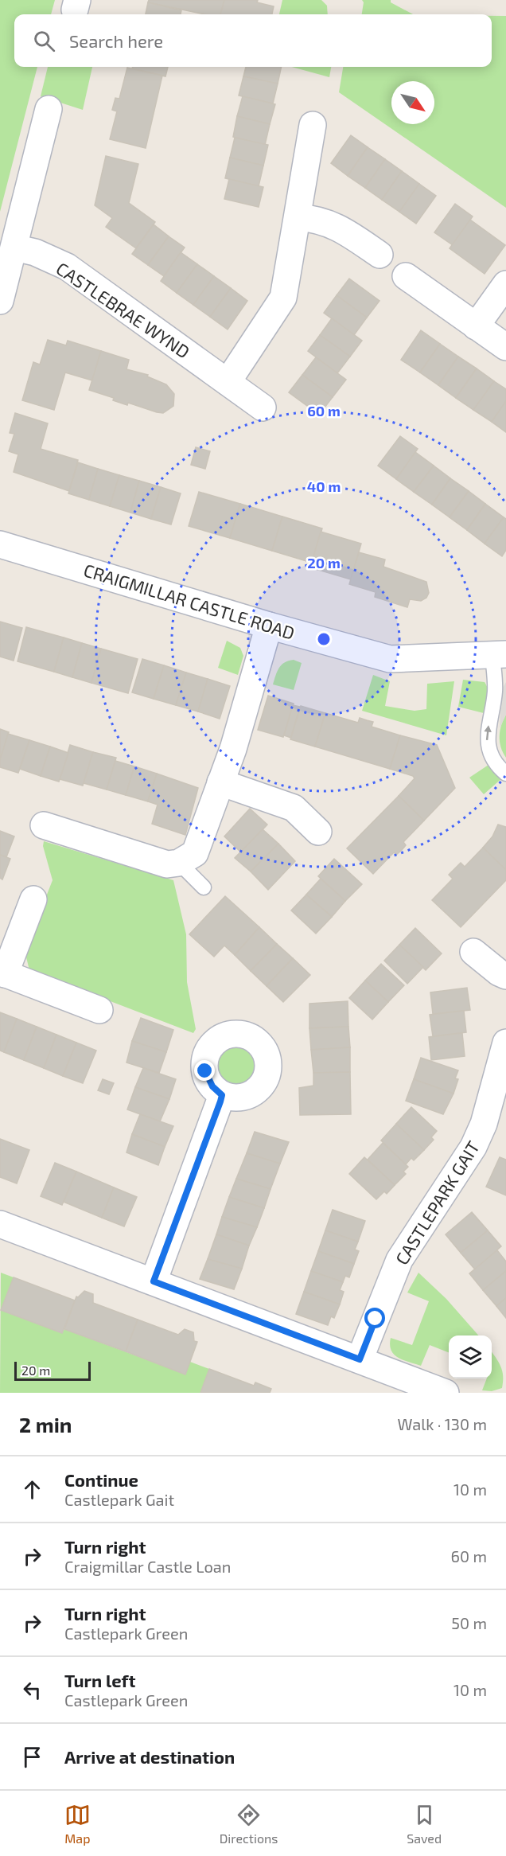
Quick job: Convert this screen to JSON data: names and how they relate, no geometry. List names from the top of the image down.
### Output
{
  "streets": {
    "street": ["CASTLEBRAE WYND", "CRAIGMILLAR CASTLE ROAD", "CASTLEPARK GAIT"]
  },
  "scale_bar": "20 m",
  "north": "bottom right",
  "page": {
    "search": "Search here",
    "scale": "20 m",
    "heading": ["2 min", "Walk · 130 m"],
    "list": [
      ["Continue", "Castlepark Gait", "10 m"],
      ["Turn right", "Craigmillar Castle Loan", "60 m"],
      ["Turn right", "Castlepark Green", "50 m"],
      ["Turn left", "Castlepark Green", "10 m"],
      "Arrive at destination"
    ],
    "nav": ["Map", "Directions", "Saved"]
  },
  "rings": ["60 m", "40 m", "20 m"]
}
